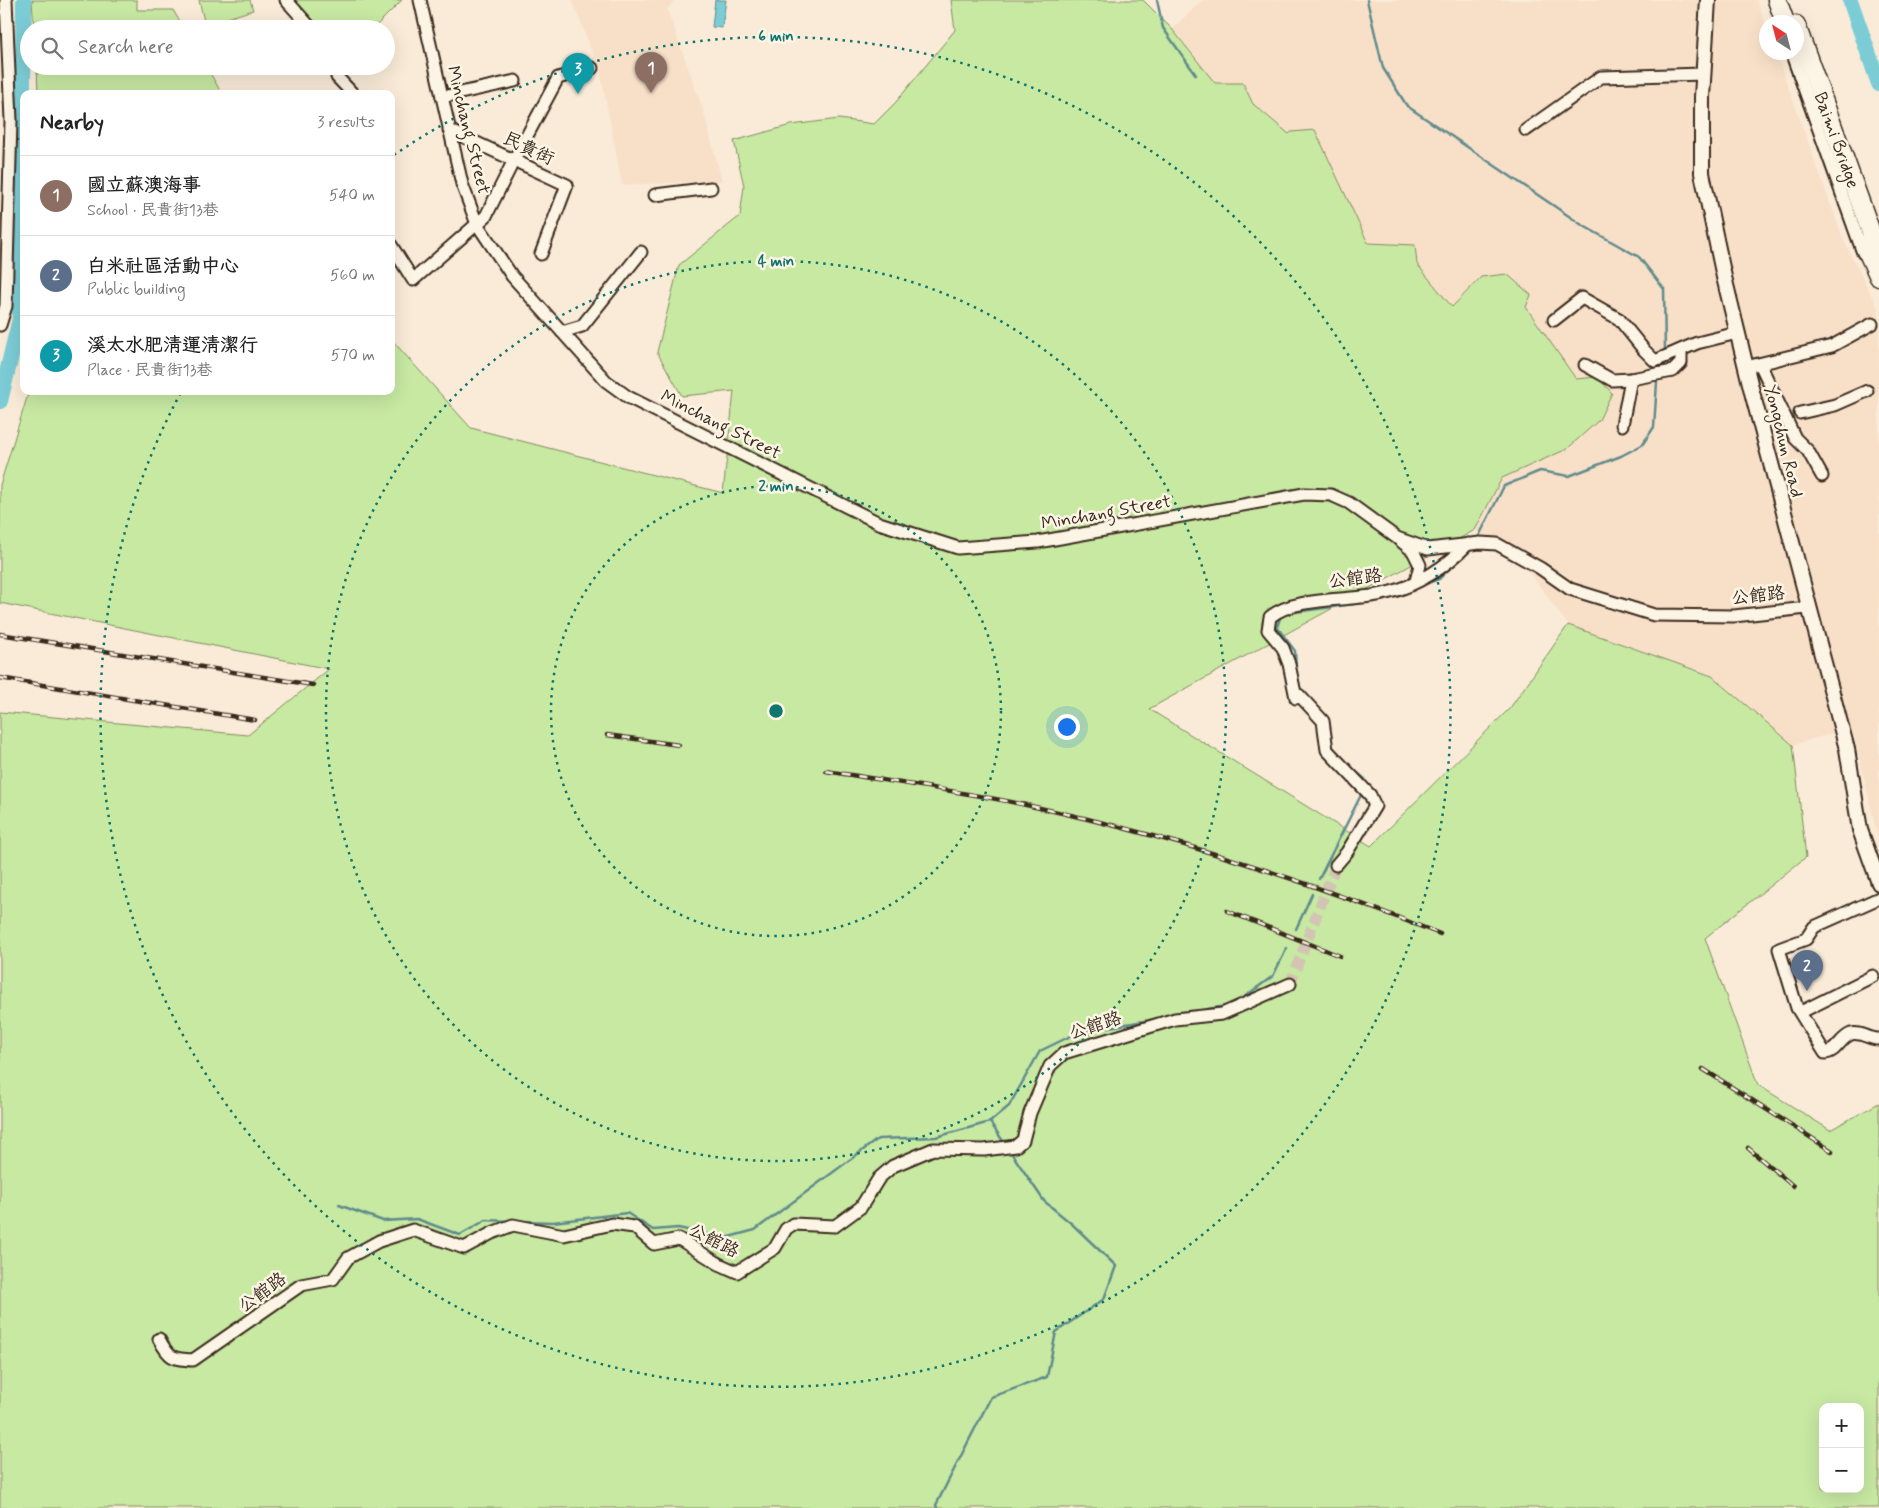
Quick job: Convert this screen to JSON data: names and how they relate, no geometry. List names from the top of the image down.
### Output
{
  "streets": {
    "main road": ["Baimi Bridge"],
    "street": [
      "Minchang Street",
      "民貴街",
      "Yongchun Road",
      "公館路"
    ]
  },
  "crossings": [
    ["Minchang Street", "民貴街"],
    ["Minchang Street", "公館路"],
    ["Yongchun Road", "公館路"]
  ],
  "north": "top left",
  "page": {
    "search": "Search here",
    "pins": ["1", "3", "2"],
    "heading": ["Nearby", "3 results"],
    "list": [
      {
        "mark": "1",
        "name": "國立蘇澳海事",
        "note": "School · 民貴街13巷",
        "value": "540 m"
      },
      {
        "mark": "2",
        "name": "白米社區活動中心",
        "note": "Public building",
        "value": "560 m"
      },
      {
        "mark": "3",
        "name": "溪太水肥清運清潔行",
        "note": "Place · 民貴街13巷",
        "value": "570 m"
      }
    ],
    "map_buttons": ["+", "−"]
  },
  "rings": ["6 min", "4 min", "2 min"]
}
